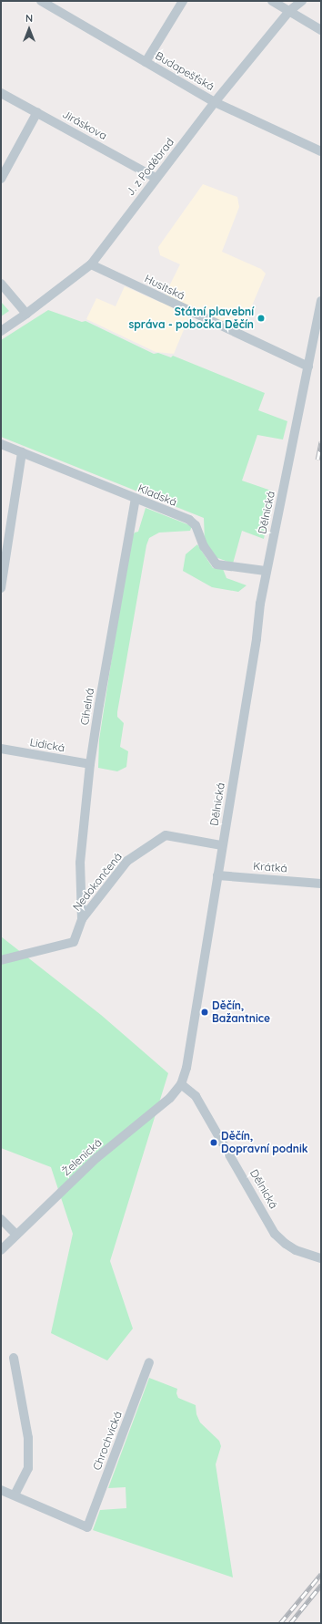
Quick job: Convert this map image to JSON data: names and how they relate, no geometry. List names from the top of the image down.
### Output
{
  "streets": {
    "street": [
      "Budapešťská",
      "Jiráskova",
      "J. z Poděbrad",
      "Husitská",
      "Kladská",
      "Dělnická",
      "Cihelná",
      "Lidická",
      "Krátká",
      "Nedokončená",
      "Želenická",
      "Chrochvická"
    ]
  },
  "crossings": [
    ["Budapešťská", "J. z Poděbrad"],
    ["Jiráskova", "J. z Poděbrad"],
    ["J. z Poděbrad", "Husitská"],
    ["Husitská", "Dělnická"],
    ["Kladská", "Dělnická"],
    ["Kladská", "Cihelná"],
    ["Dělnická", "Krátká"],
    ["Dělnická", "Nedokončená"],
    ["Dělnická", "Želenická"],
    ["Cihelná", "Lidická"],
    ["Cihelná", "Nedokončená"]
  ],
  "places": ["Státní plavební správa - pobočka Děčín", "Děčín, Bažantnice", "Děčín, Dopravní podnik"],
  "north": "top"
}
